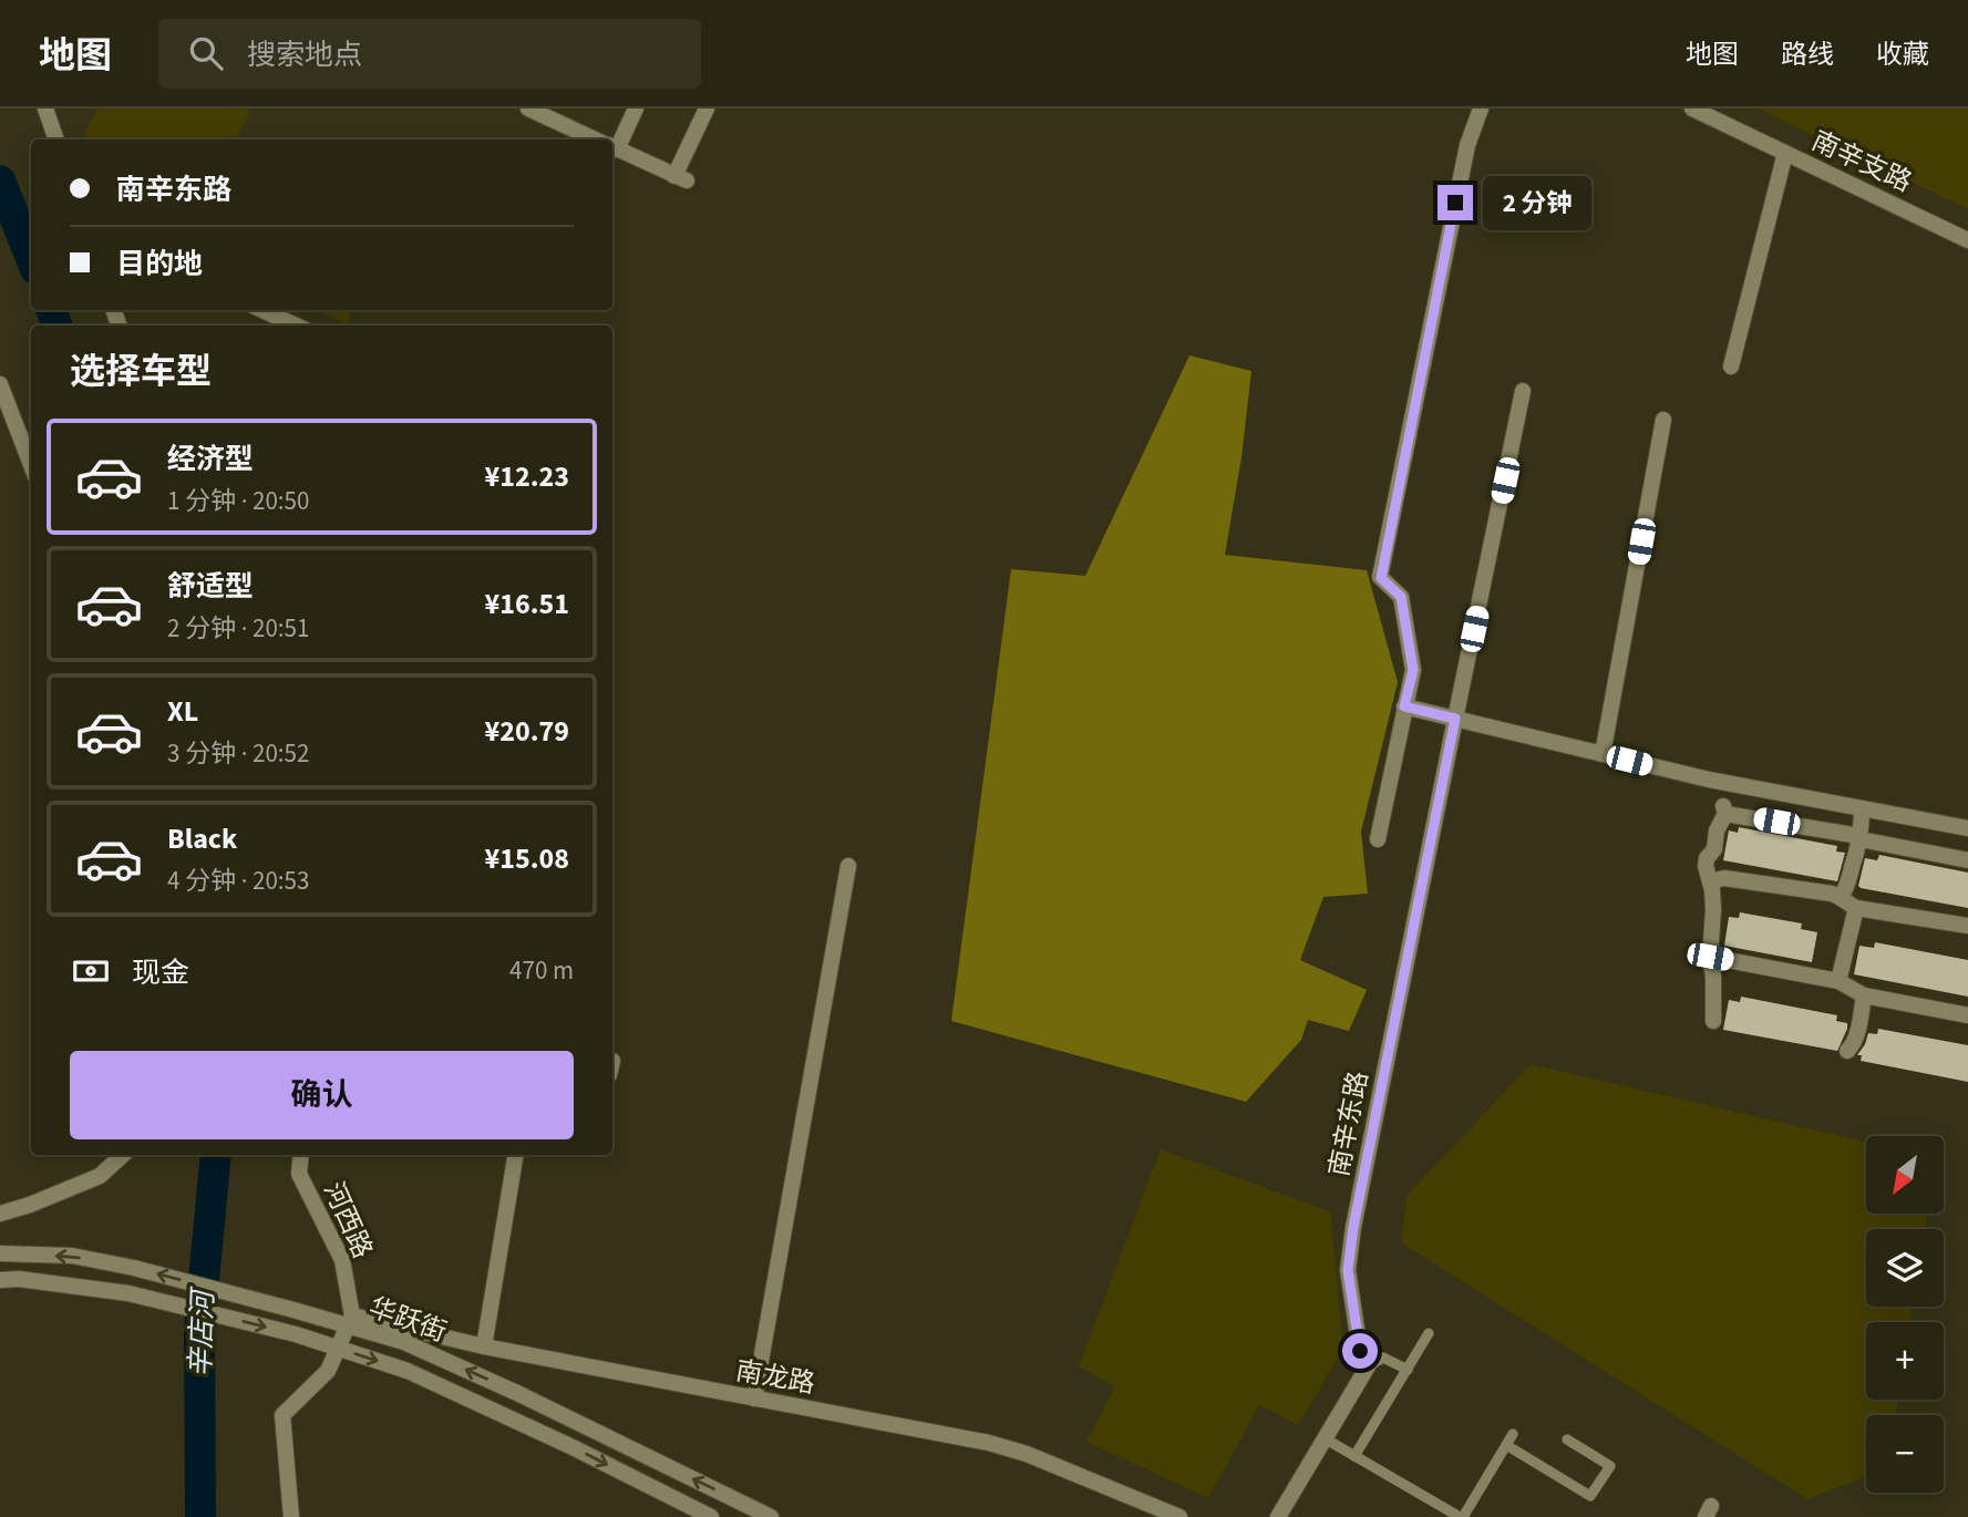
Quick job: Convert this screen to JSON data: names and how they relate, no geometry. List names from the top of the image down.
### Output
{
  "streets": {
    "street": [
      "南辛支路",
      "南辛东路",
      "河西路",
      "华跃街",
      "南龙路"
    ]
  },
  "crossings": [
    ["河西路", "华跃街"],
    ["河西路", "南龙路"],
    ["华跃街", "南龙路"]
  ],
  "water": ["辛店河"],
  "north": "bottom left",
  "page": {
    "header": "地图",
    "search": "搜索地点",
    "nav": ["地图", "路线", "收藏"],
    "banner": ["南辛东路", "目的地"],
    "bubble": "2 分钟",
    "heading": "选择车型",
    "list": [
      {
        "name": "经济型",
        "note": "1 分钟 · 20:50",
        "value": "¥12.23"
      },
      {
        "name": "舒适型",
        "note": "2 分钟 · 20:51",
        "value": "¥16.51"
      },
      {
        "name": "XL",
        "note": "3 分钟 · 20:52",
        "value": "¥20.79"
      },
      {
        "name": "Black",
        "note": "4 分钟 · 20:53",
        "value": "¥15.08"
      }
    ],
    "pay": ["现金", "470 m"],
    "buttons": "确认",
    "map_buttons": ["+", "−"]
  }
}
